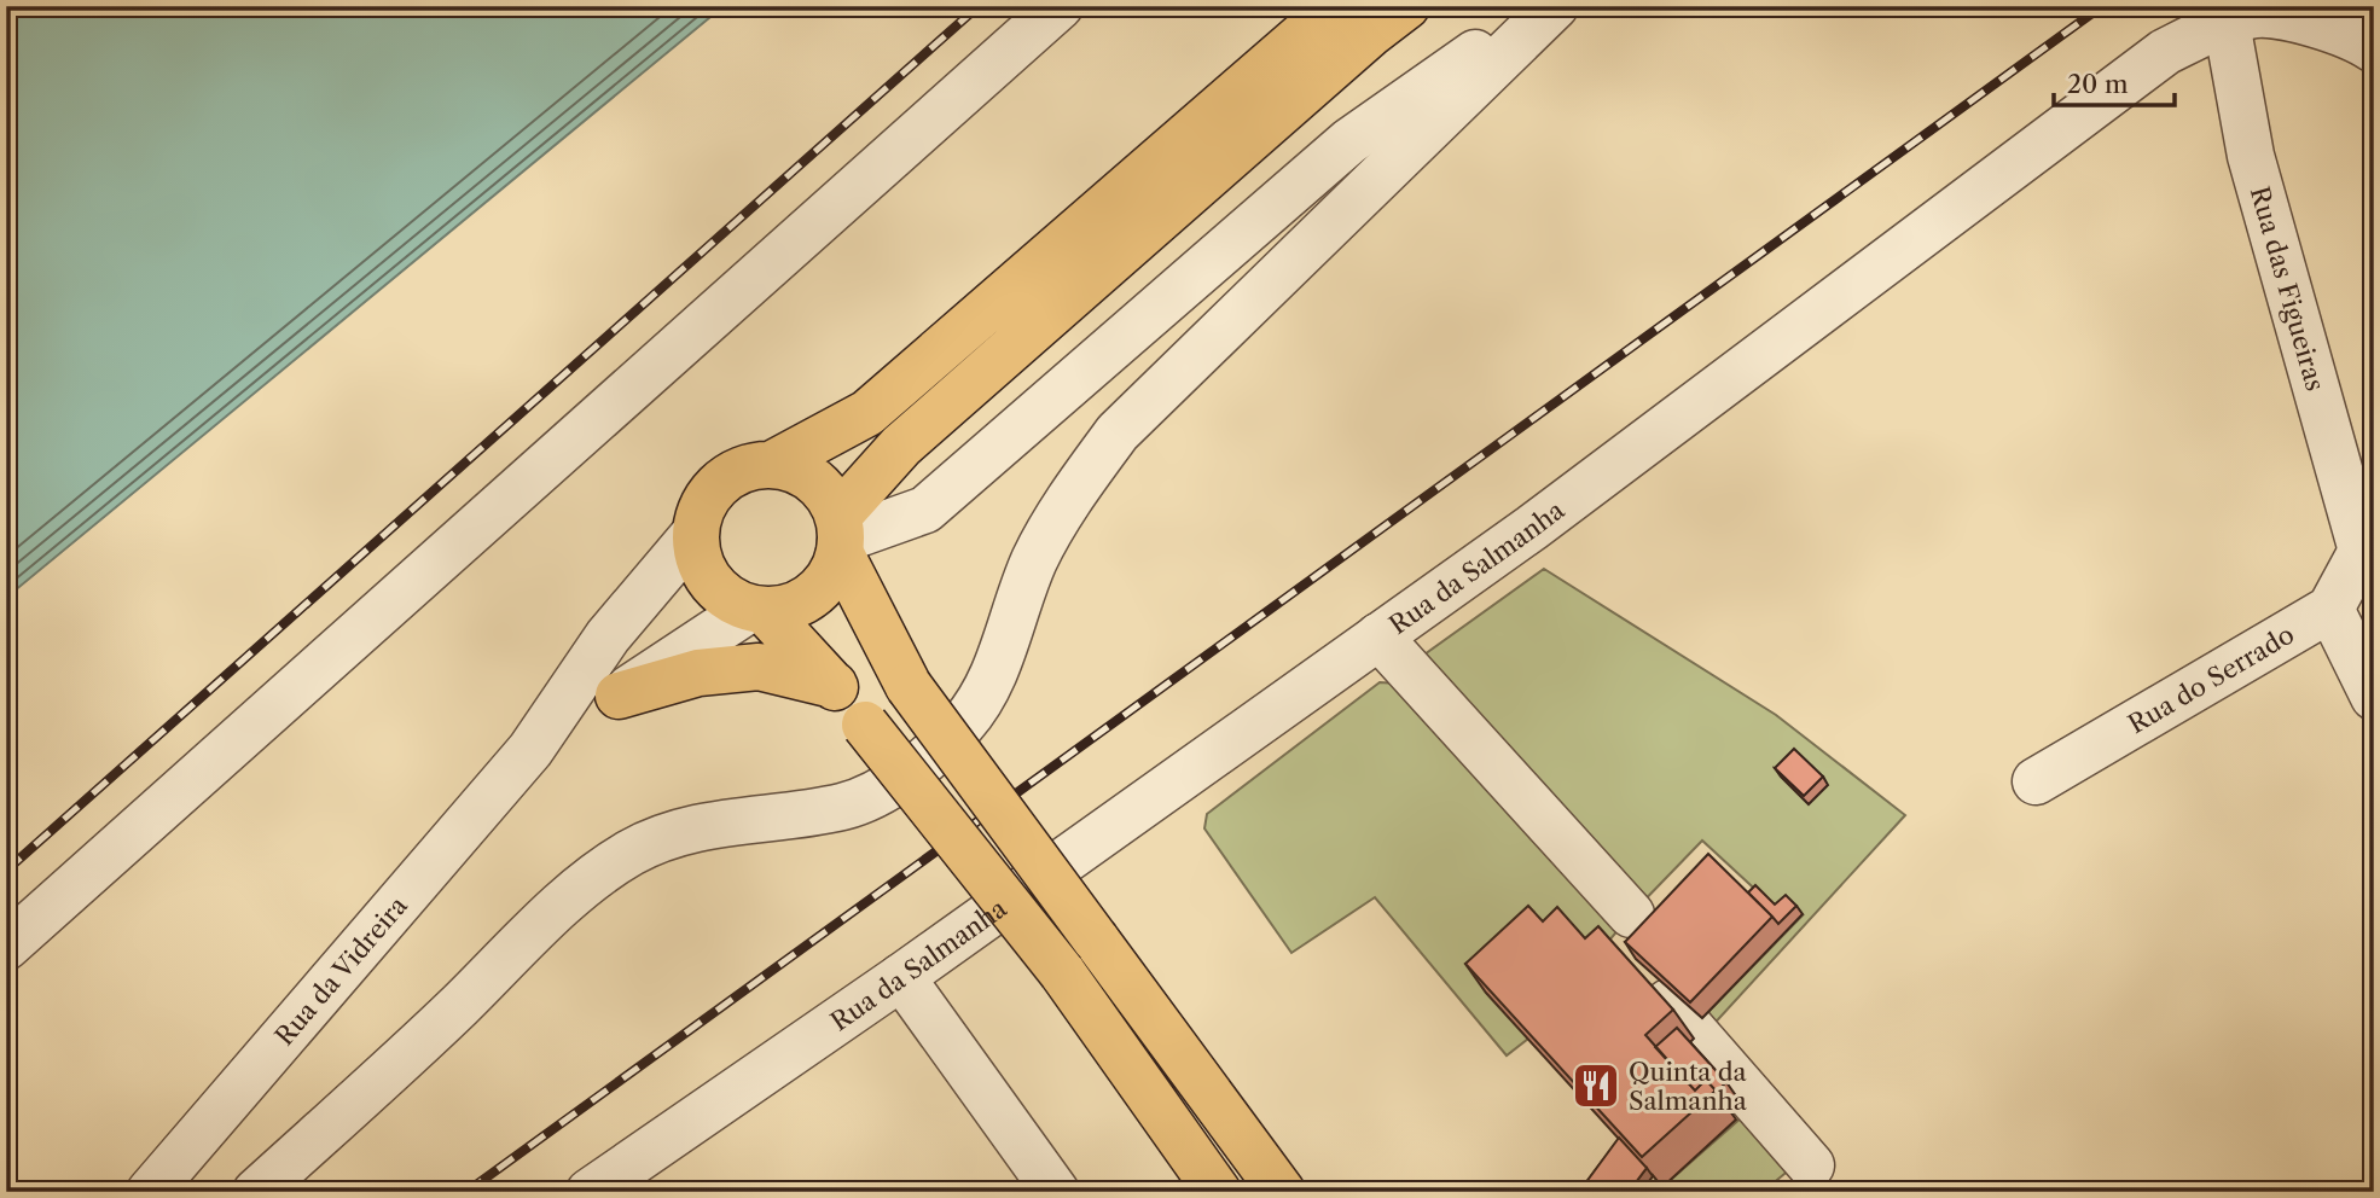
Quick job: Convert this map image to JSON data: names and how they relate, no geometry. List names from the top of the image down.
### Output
{
  "streets": {
    "street": [
      "Rua das Figueiras",
      "Rua da Salmanha",
      "Rua do Serrado",
      "Rua da Vidreira"
    ]
  },
  "crossings": [
    ["Rua das Figueiras", "Rua da Salmanha"]
  ],
  "places": {
    "restaurant": ["Quinta da Salmanha"]
  },
  "scale_bar": "20 m"
}
